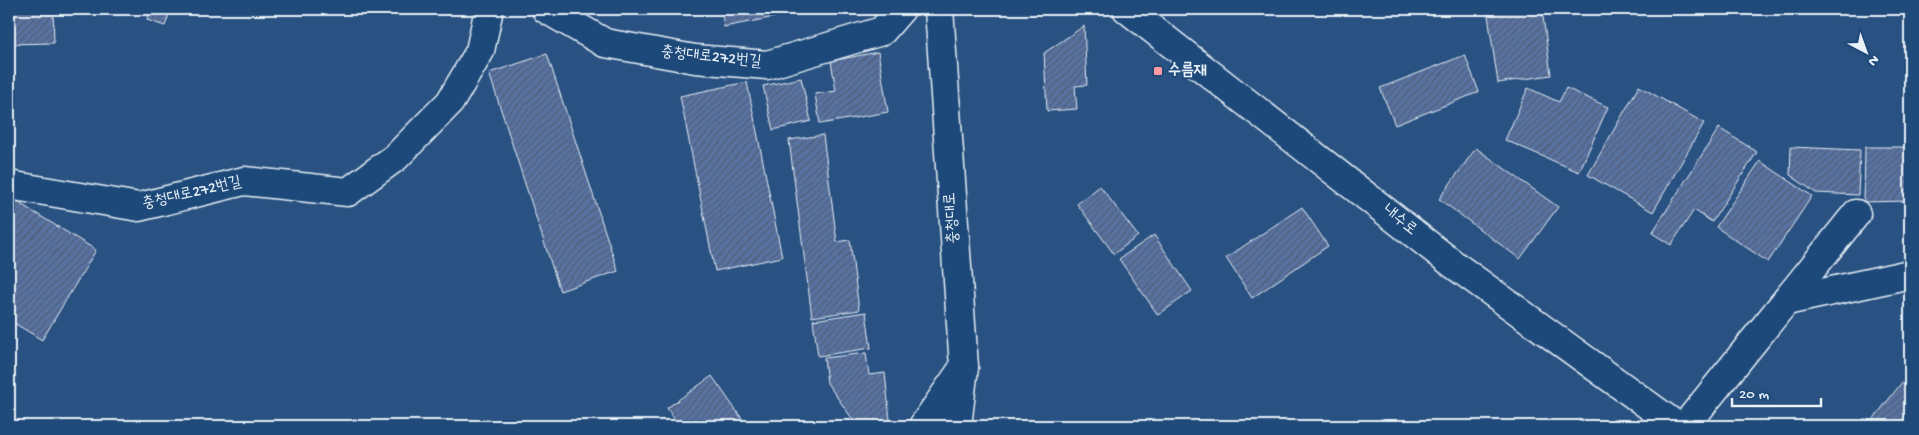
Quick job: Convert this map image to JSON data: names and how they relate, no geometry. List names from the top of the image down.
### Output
{
  "streets": {
    "street": ["충청대로272번길", "충청대로", "내수로"]
  },
  "places": {
    "transit": ["수름재"]
  },
  "scale_bar": "20 m",
  "north": "bottom right"
}
